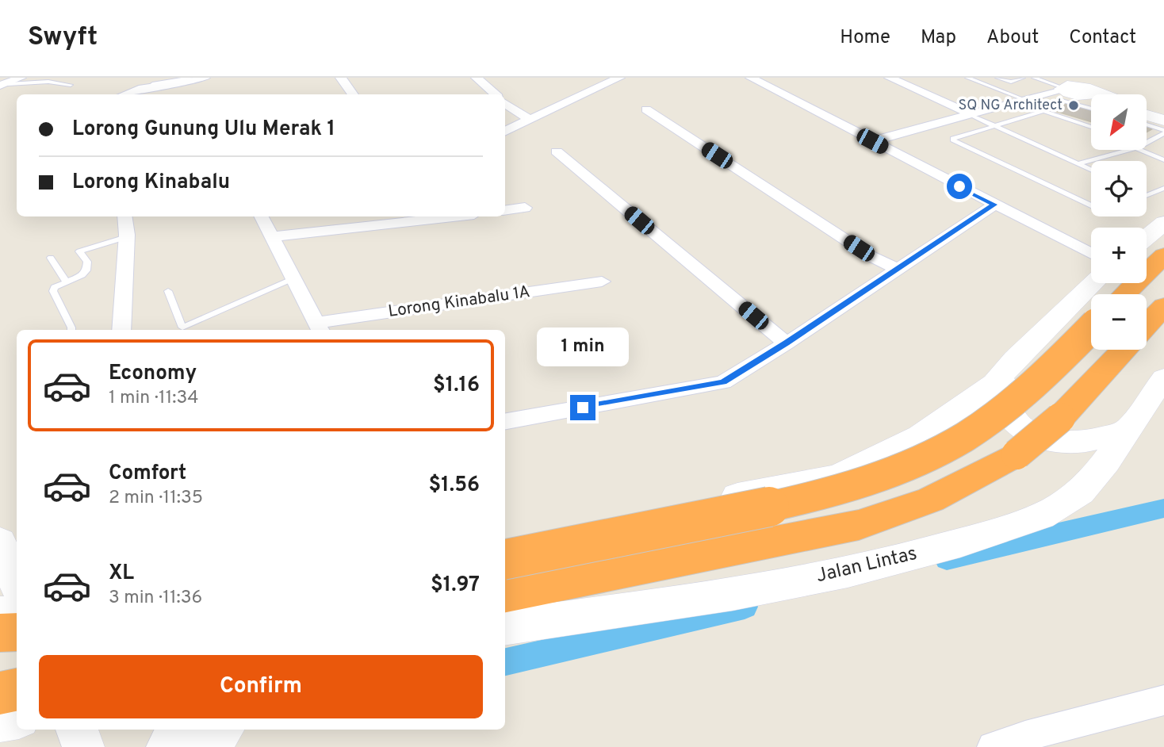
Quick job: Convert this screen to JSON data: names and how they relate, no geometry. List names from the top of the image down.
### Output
{
  "streets": {
    "main road": ["Jalan Lintas"],
    "street": ["Lorong Kinabalu 1A"]
  },
  "places": ["SQ NG Architect"],
  "north": "bottom left",
  "page": {
    "header": "Swyft",
    "nav": [
      "Home",
      "Map",
      "About",
      "Contact"
    ],
    "map_buttons": ["+", "−"],
    "banner": ["Lorong Gunung Ulu Merak 1", "Lorong Kinabalu"],
    "bubble": "1 min",
    "list": [
      {
        "name": "Economy",
        "note": "1 min · 11:34",
        "value": "$1.16"
      },
      {
        "name": "Comfort",
        "note": "2 min · 11:35",
        "value": "$1.56"
      },
      {
        "name": "XL",
        "note": "3 min · 11:36",
        "value": "$1.97"
      }
    ],
    "buttons": "Confirm"
  }
}
